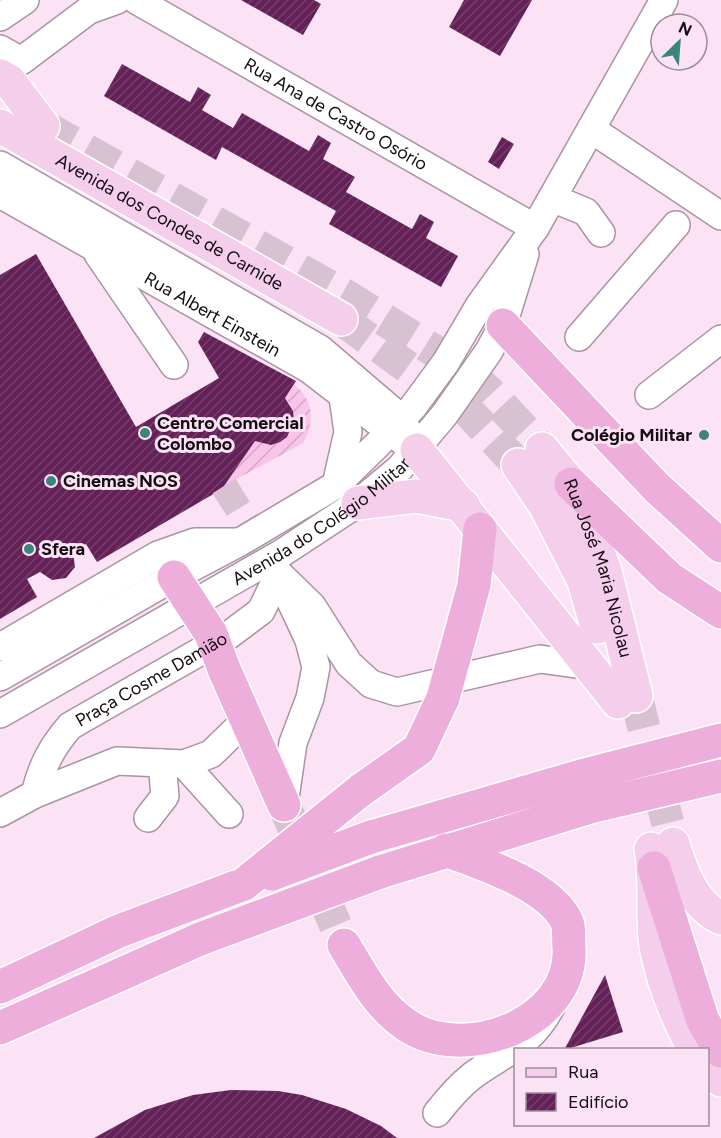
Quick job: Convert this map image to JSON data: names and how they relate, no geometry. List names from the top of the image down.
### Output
{
  "streets": {
    "main road": ["Avenida dos Condes de Carnide", "Rua José Maria Nicolau"],
    "street": [
      "Rua Ana de Castro Osório",
      "Rua Albert Einstein",
      "Avenida do Colégio Militar",
      "Praça Cosme Damião"
    ]
  },
  "crossings": [
    ["Rua Ana de Castro Osório", "Avenida do Colégio Militar"],
    ["Rua Albert Einstein", "Avenida do Colégio Militar"]
  ],
  "places": [
    "Centro Comercial Colombo",
    "Colégio Militar",
    "Cinemas NOS",
    "Sfera"
  ],
  "legend": ["Rua", "Edifício"],
  "north": "top right"
}
